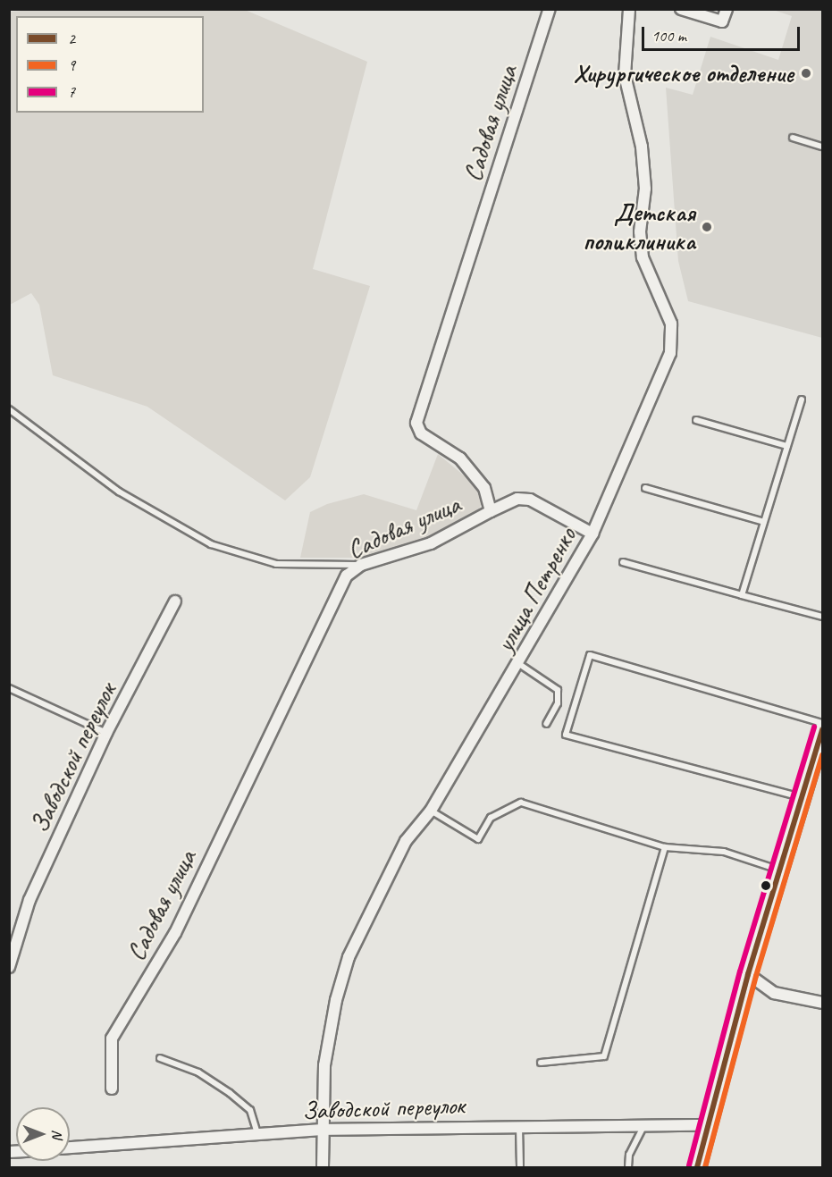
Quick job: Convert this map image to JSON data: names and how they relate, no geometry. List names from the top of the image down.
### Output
{
  "streets": {
    "street": ["Садовая улица", "улица Петренко", "Заводской переулок"]
  },
  "crossings": [
    ["улица Петренко", "Заводской переулок"]
  ],
  "places": ["Хирургическое отделение", "Детская поликлиника"],
  "lines": ["transit line 7", "transit line 2", "transit line 9"],
  "legend": ["2", "9", "7"],
  "scale_bar": "100 m",
  "north": "right"
}
